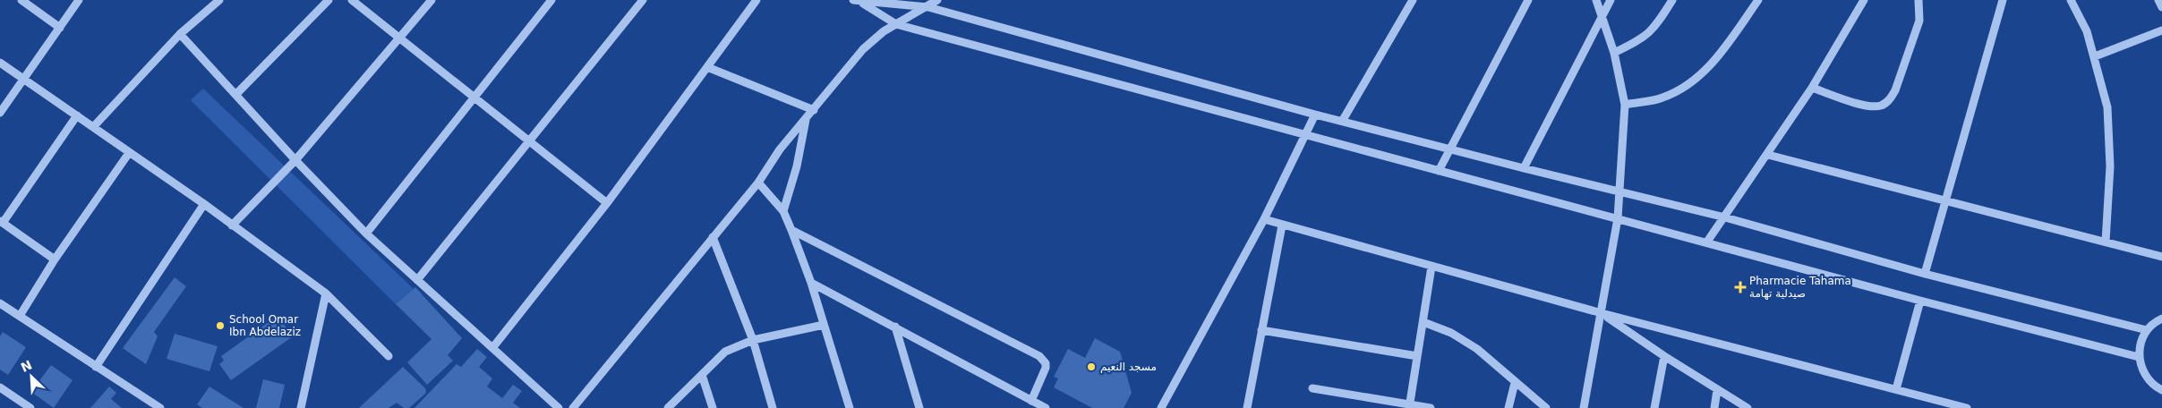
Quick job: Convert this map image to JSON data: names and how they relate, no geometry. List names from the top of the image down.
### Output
{
  "places": {
    "health": ["Pharmacie Tahama صيدلية تهامة"],
    "other": ["School Omar Ibn Abdelaziz", "مسجد النعيم"]
  },
  "north": "top left"
}
